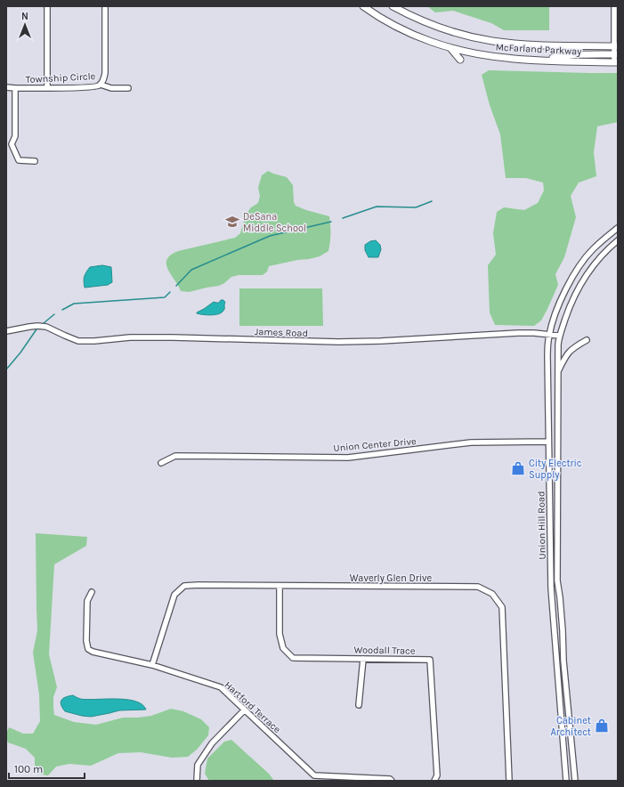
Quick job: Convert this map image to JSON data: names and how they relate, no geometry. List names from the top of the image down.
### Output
{
  "streets": {
    "main road": ["McFarland Parkway"],
    "street": [
      "Township Circle",
      "James Road",
      "Union Center Drive",
      "Union Hill Road",
      "Waverly Glen Drive",
      "Woodall Trace",
      "Hartford Terrace"
    ]
  },
  "crossings": [
    ["James Road", "Union Hill Road"],
    ["Union Center Drive", "Union Hill Road"],
    ["Waverly Glen Drive", "Woodall Trace"],
    ["Waverly Glen Drive", "Hartford Terrace"]
  ],
  "places": {
    "school or university": ["DeSana Middle School"],
    "shop": ["City Electric Supply", "Cabinet Architect"]
  },
  "scale_bar": "100 m",
  "north": "top"
}
